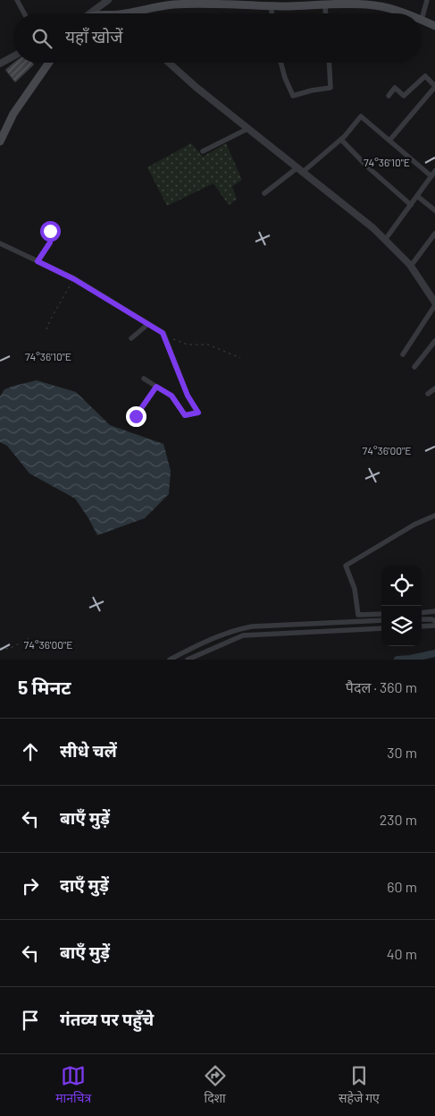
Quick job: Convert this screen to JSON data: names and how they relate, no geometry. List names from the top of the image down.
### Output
{
  "page": {
    "search": "यहाँ खोजें",
    "heading": ["5 मिनट", "पैदल · 360 m"],
    "list": [
      ["सीधे चलें", "30 m"],
      ["बाएँ मुड़ें", "230 m"],
      ["दाएँ मुड़ें", "60 m"],
      ["बाएँ मुड़ें", "40 m"],
      "गंतव्य पर पहुँचे"
    ],
    "nav": ["मानचित्र", "दिशा", "सहेजे गए"]
  },
  "coordinates": ["74°36'10\"E", "74°36'00\"E"]
}
